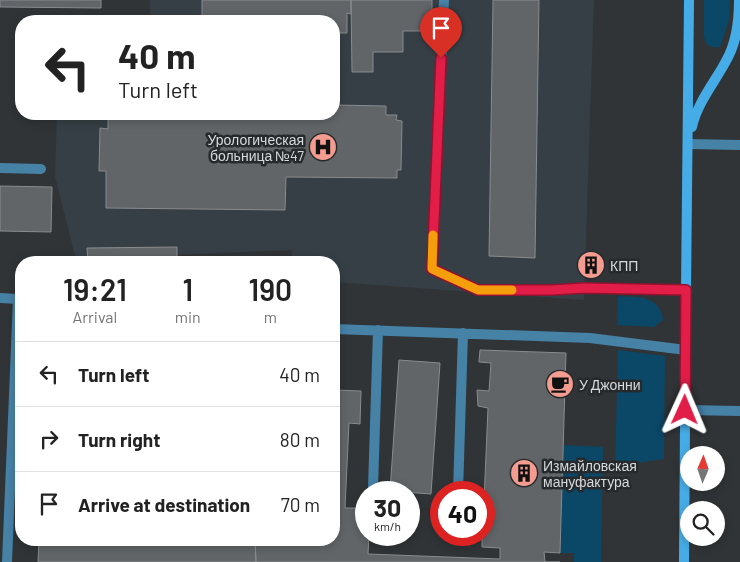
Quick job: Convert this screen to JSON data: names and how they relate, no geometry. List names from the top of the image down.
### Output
{
  "places": {
    "hospital": ["Урологическая больница №47"],
    "building": ["КПП", "Измайловская мануфактура"],
    "cafe": ["У Джонни"]
  },
  "north": "top",
  "page": {
    "turn": ["40 m", "Turn left"],
    "eta": [
      "19:21",
      "Arrival",
      "1",
      "min",
      "190",
      "m"
    ],
    "list": [
      {
        "name": "Turn left",
        "value": "40 m"
      },
      {
        "name": "Turn right",
        "value": "80 m"
      },
      {
        "name": "Arrive at destination",
        "value": "70 m"
      }
    ],
    "speed": "30 km/h",
    "limit": "40"
  }
}
